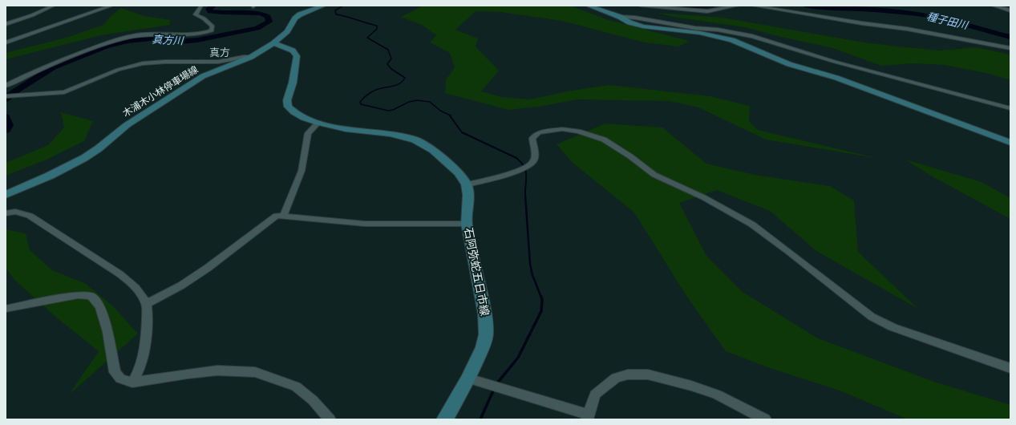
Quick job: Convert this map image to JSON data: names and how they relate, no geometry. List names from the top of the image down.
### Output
{
  "streets": {
    "main road": ["木浦木小林停車場線", "石阿弥蛇五日市線"]
  },
  "districts": ["真方"],
  "water": ["種子田川", "真方川"]
}
